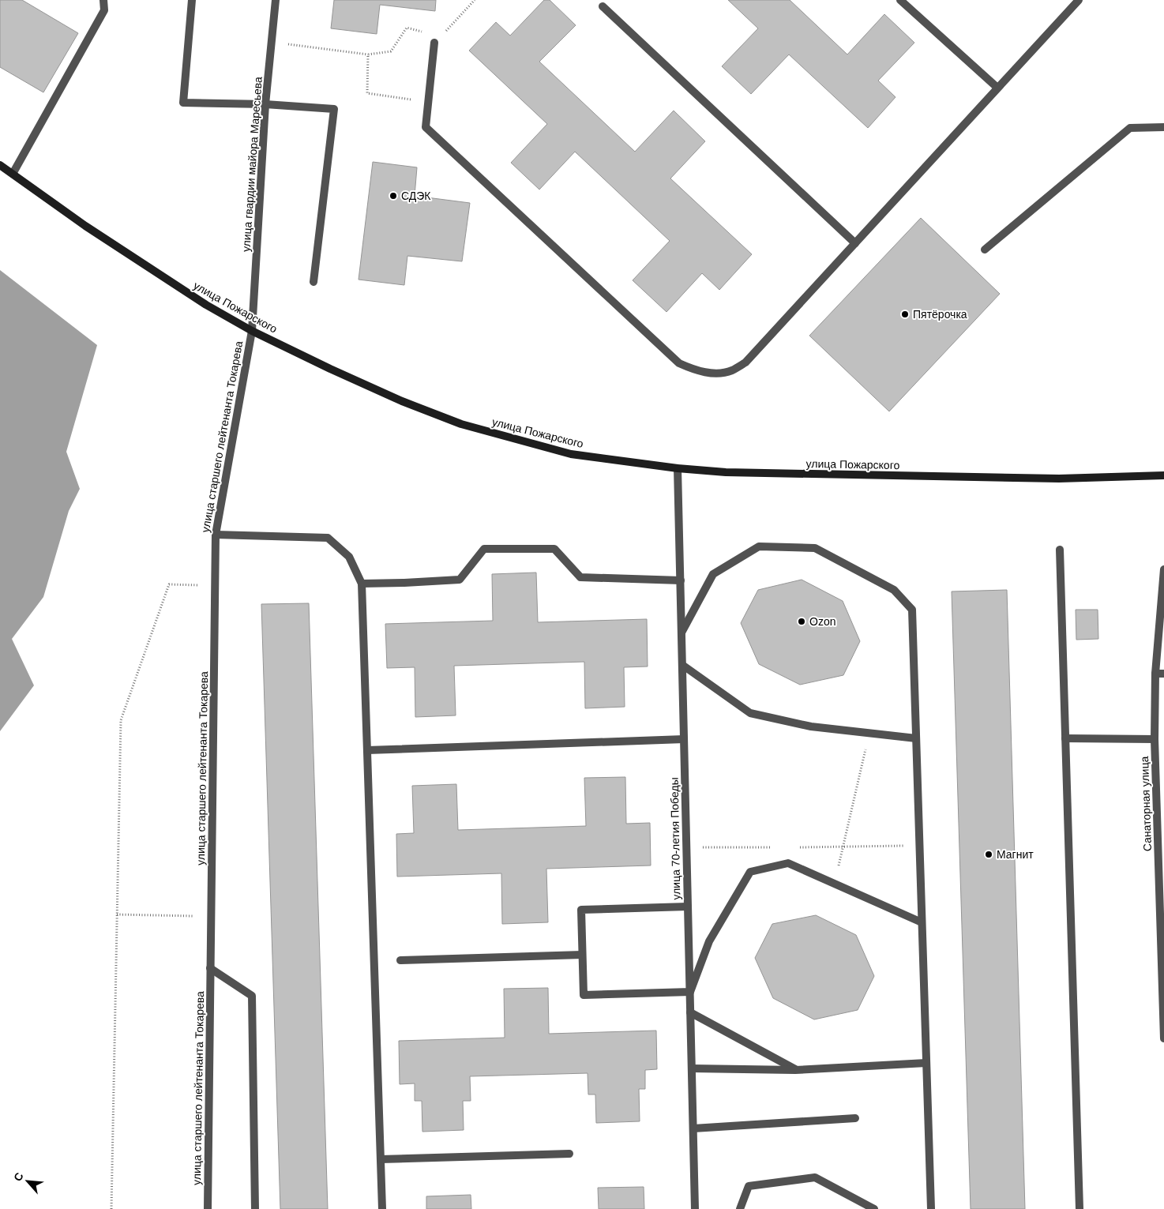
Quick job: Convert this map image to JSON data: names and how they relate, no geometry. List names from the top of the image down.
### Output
{
  "streets": {
    "street": [
      "улица гвардии майора Маресьева",
      "улица Пожарского",
      "улица старшего лейтенанта Токарева",
      "Санаторная улица",
      "улица 70-летия Победы"
    ]
  },
  "crossings": [
    ["улица гвардии майора Маресьева", "улица Пожарского"],
    ["улица гвардии майора Маресьева", "улица старшего лейтенанта Токарева"],
    ["улица Пожарского", "улица старшего лейтенанта Токарева"],
    ["улица Пожарского", "улица 70-летия Победы"]
  ],
  "places": [
    "СДЭК",
    "Пятёрочка",
    "Ozon",
    "Магнит"
  ],
  "north": "top left"
}
